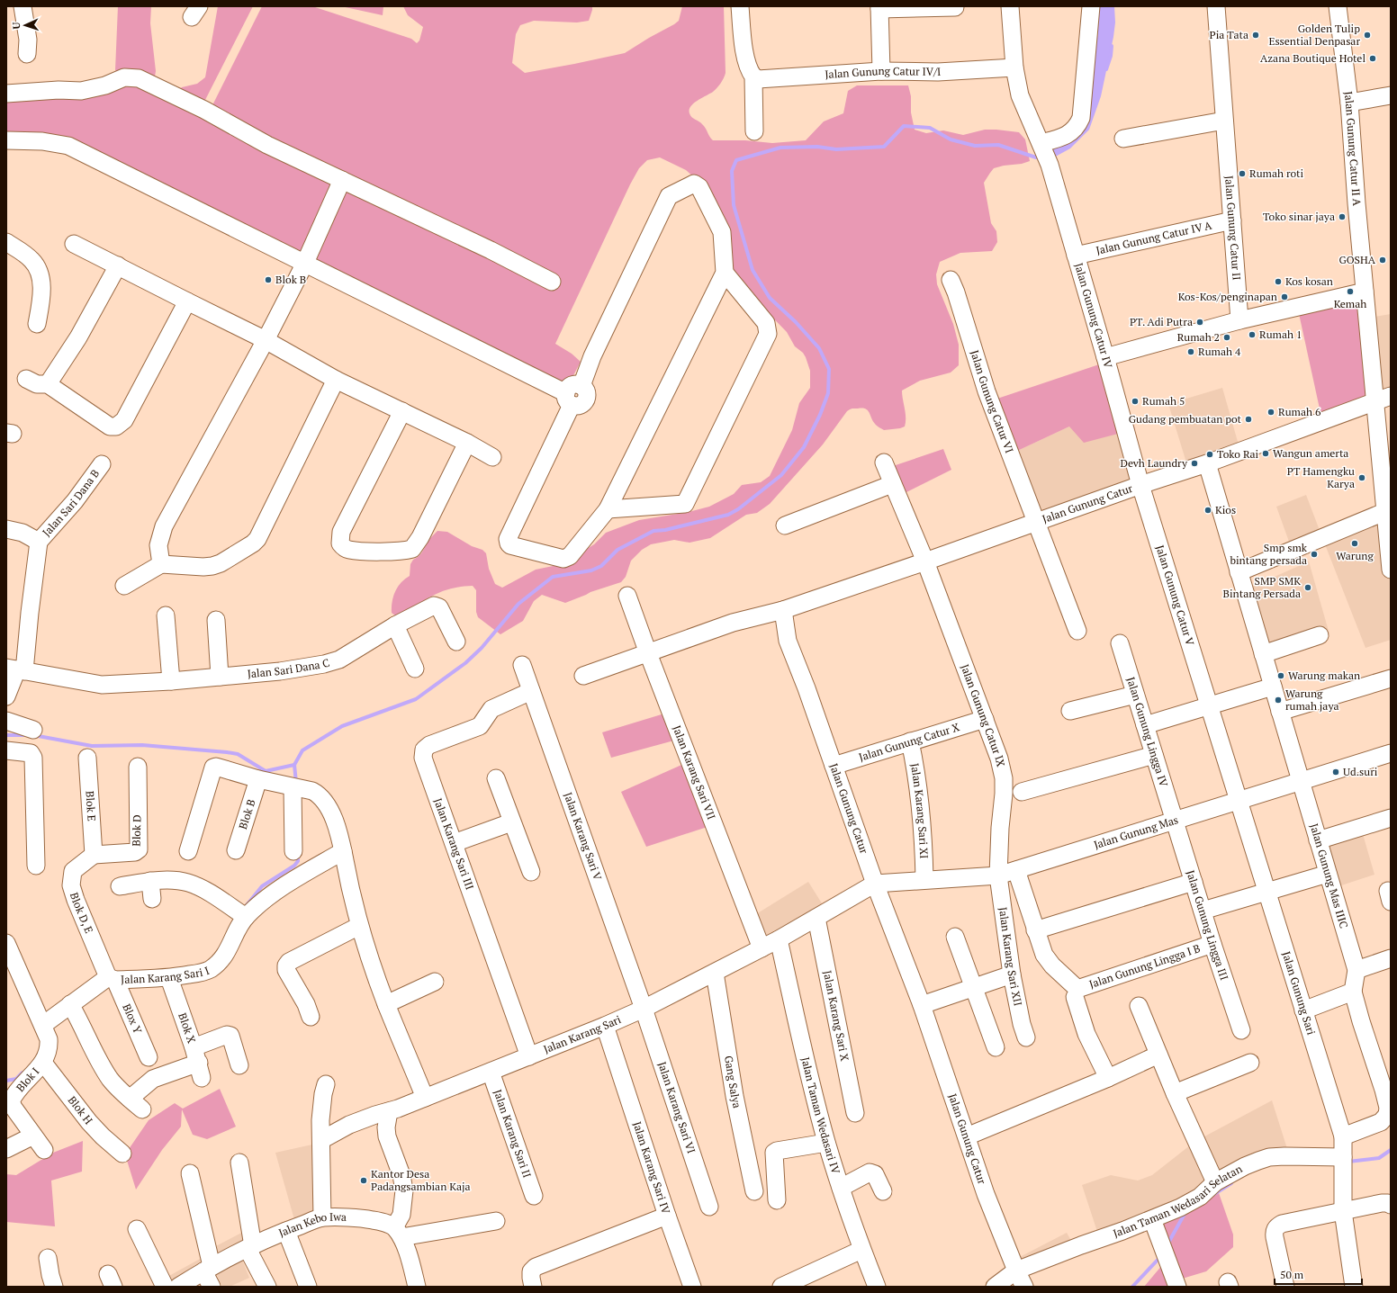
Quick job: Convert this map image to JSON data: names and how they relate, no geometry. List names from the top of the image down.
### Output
{
  "streets": {
    "street": [
      "Jalan Gunung Catur IV/I",
      "Jalan Gunung Catur II A",
      "Jalan Gunung Catur II",
      "Jalan Gunung Catur IV A",
      "Jalan Gunung Catur IV",
      "Jalan Gunung Catur VI",
      "Jalan Sari Dana B",
      "Jalan Gunung Catur",
      "Jalan Gunung Catur V",
      "Jalan Sari Dana C",
      "Jalan Gunung Catur IX",
      "Jalan Gunung Lingga IV",
      "Jalan Gunung Catur X",
      "Jalan Karang Sari VII",
      "Blok E",
      "Jalan Karang Sari XI",
      "Blok B",
      "Blok D",
      "Jalan Gunung Mas",
      "Jalan Karang Sari V",
      "Jalan Karang Sari III",
      "Jalan Gunung Mas IIIC",
      "Blok D, E",
      "Jalan Gunung Lingga III",
      "Jalan Karang Sari XII",
      "Jalan Gunung Lingga I B",
      "Jalan Karang Sari I",
      "Jalan Gunung Sari",
      "Jalan Karang Sari X",
      "Blox Y",
      "Blok X",
      "Jalan Karang Sari",
      "Blok I",
      "Gang Salya",
      "Jalan Karang Sari VI",
      "Blok H",
      "Jalan Taman Wedasari IV",
      "Jalan Karang Sari II",
      "Jalan Karang Sari IV",
      "Jalan Taman Wedasari Selatan",
      "Jalan Kebo Iwa"
    ]
  },
  "crossings": [
    ["Jalan Gunung Catur IV/I", "Jalan Gunung Catur IV"],
    ["Jalan Gunung Catur II", "Jalan Gunung Catur IV A"],
    ["Jalan Gunung Catur IV A", "Jalan Gunung Catur IV"],
    ["Jalan Gunung Catur IV", "Jalan Gunung Catur"],
    ["Jalan Gunung Catur IV", "Jalan Gunung Catur V"],
    ["Jalan Gunung Catur VI", "Jalan Gunung Catur"],
    ["Jalan Gunung Catur", "Jalan Gunung Catur V"],
    ["Jalan Gunung Catur", "Jalan Gunung Catur IX"],
    ["Jalan Gunung Catur", "Jalan Gunung Catur X"],
    ["Jalan Gunung Catur", "Jalan Karang Sari VII"],
    ["Jalan Gunung Catur", "Jalan Gunung Mas"],
    ["Jalan Gunung Catur", "Jalan Gunung Mas IIIC"],
    ["Jalan Gunung Catur", "Jalan Karang Sari"],
    ["Jalan Gunung Catur", "Jalan Taman Wedasari Selatan"],
    ["Jalan Gunung Catur V", "Jalan Gunung Sari"],
    ["Jalan Gunung Catur IX", "Jalan Gunung Catur X"],
    ["Jalan Gunung Catur IX", "Jalan Gunung Mas"],
    ["Jalan Gunung Catur IX", "Jalan Karang Sari XII"],
    ["Jalan Gunung Lingga IV", "Jalan Gunung Mas"],
    ["Jalan Gunung Lingga IV", "Jalan Gunung Lingga III"],
    ["Jalan Gunung Catur X", "Jalan Karang Sari XI"],
    ["Jalan Karang Sari VII", "Jalan Karang Sari"],
    ["Blok E", "Blok D"],
    ["Blok E", "Blok D, E"],
    ["Jalan Karang Sari XI", "Jalan Gunung Mas"],
    ["Blok D", "Blok D, E"],
    ["Jalan Gunung Mas", "Jalan Gunung Mas IIIC"],
    ["Jalan Gunung Mas", "Jalan Gunung Lingga III"],
    ["Jalan Gunung Mas", "Jalan Karang Sari XII"],
    ["Jalan Gunung Mas", "Jalan Gunung Sari"],
    ["Jalan Gunung Mas", "Jalan Karang Sari"],
    ["Jalan Karang Sari V", "Jalan Karang Sari III"],
    ["Jalan Karang Sari V", "Jalan Karang Sari"],
    ["Jalan Karang Sari V", "Jalan Karang Sari VI"],
    ["Jalan Karang Sari III", "Jalan Karang Sari"],
    ["Blok D, E", "Jalan Karang Sari I"],
    ["Blok D, E", "Blox Y"],
    ["Jalan Gunung Lingga III", "Jalan Gunung Lingga I B"],
    ["Jalan Karang Sari I", "Blox Y"],
    ["Jalan Karang Sari I", "Blok X"],
    ["Jalan Gunung Sari", "Jalan Taman Wedasari Selatan"],
    ["Jalan Karang Sari X", "Jalan Karang Sari"],
    ["Jalan Karang Sari", "Gang Salya"],
    ["Jalan Karang Sari", "Jalan Karang Sari VI"],
    ["Jalan Karang Sari", "Jalan Taman Wedasari IV"],
    ["Jalan Karang Sari", "Jalan Karang Sari II"],
    ["Jalan Karang Sari", "Jalan Karang Sari IV"],
    ["Blok I", "Blok H"]
  ],
  "places": [
    "Pia Tata",
    "Golden Tulip Essential Denpasar",
    "Azana Boutique Hotel",
    "Rumah roti",
    "Toko sinar jaya",
    "GOSHA",
    "Blok B",
    "Kos kosan",
    "Kemah",
    "Kos-Kos/penginapan",
    "PT. Adi Putra",
    "Rumah 1",
    "Rumah 2",
    "Rumah 4",
    "Rumah 5",
    "Rumah 6",
    "Gudang pembuatan pot",
    "Wangun amerta",
    "Toko Rai",
    "Devh Laundry",
    "PT Hamengku Karya",
    "Kios",
    "Warung",
    "Smp smk bintang persada",
    "SMP SMK Bintang Persada",
    "Warung makan",
    "Warung rumah jaya",
    "Ud.suri",
    "Kantor Desa Padangsambian Kaja"
  ],
  "scale_bar": "50 m",
  "north": "left"
}
